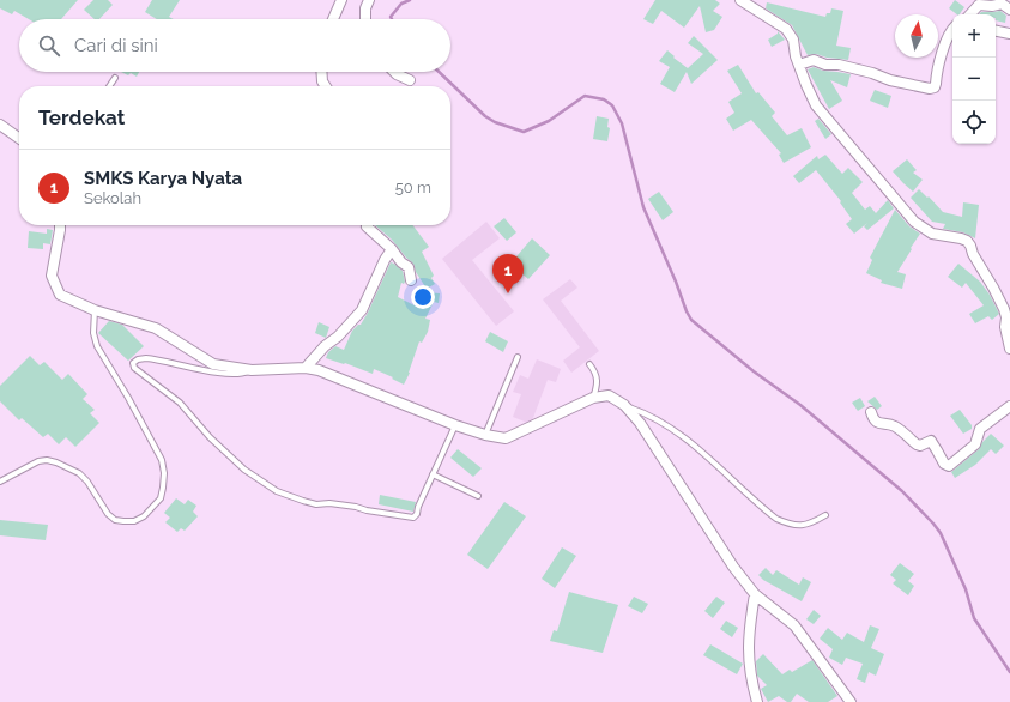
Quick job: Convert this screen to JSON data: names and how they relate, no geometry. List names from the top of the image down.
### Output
{
  "north": "top",
  "page": {
    "map_buttons": ["+", "−"],
    "search": "Cari di sini",
    "heading": "Terdekat",
    "list": [
      {
        "mark": "1",
        "name": "SMKS Karya Nyata",
        "note": "Sekolah",
        "value": "50 m"
      }
    ],
    "pins": "1"
  }
}
